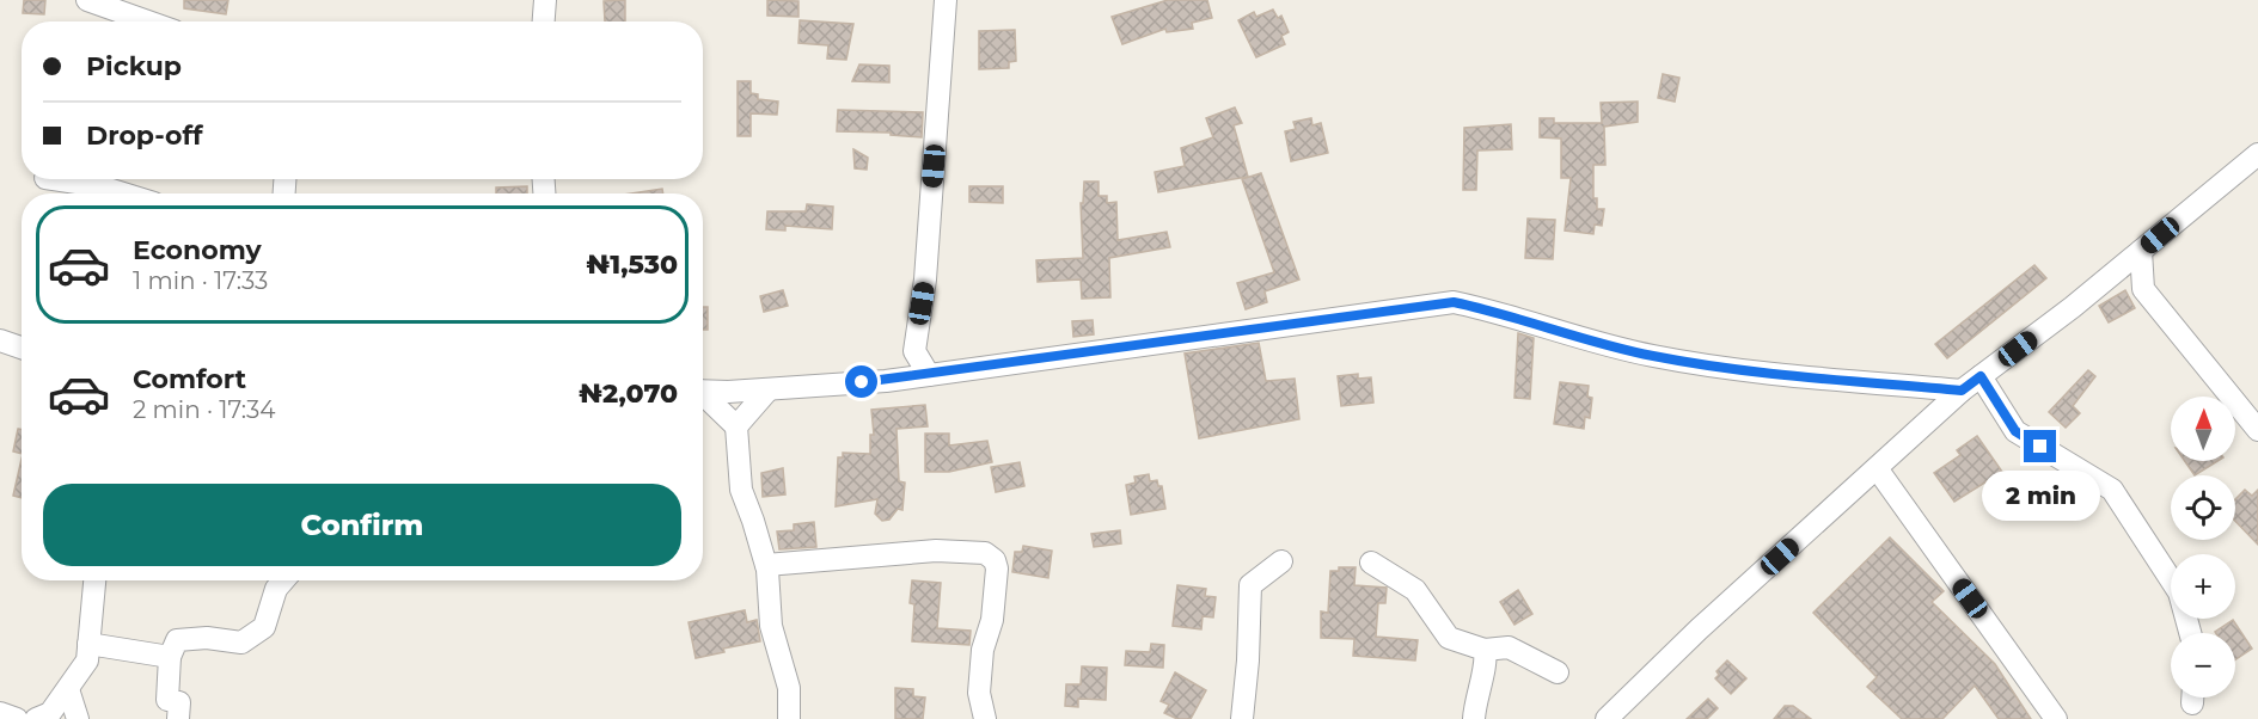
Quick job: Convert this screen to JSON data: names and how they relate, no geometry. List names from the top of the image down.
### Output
{
  "north": "top",
  "page": {
    "banner": ["Pickup", "Drop-off"],
    "list": [
      {
        "name": "Economy",
        "note": "1 min · 17:33",
        "value": "₦1,530"
      },
      {
        "name": "Comfort",
        "note": "2 min · 17:34",
        "value": "₦2,070"
      }
    ],
    "map_buttons": ["+", "−"],
    "buttons": "Confirm",
    "bubble": "2 min"
  }
}
